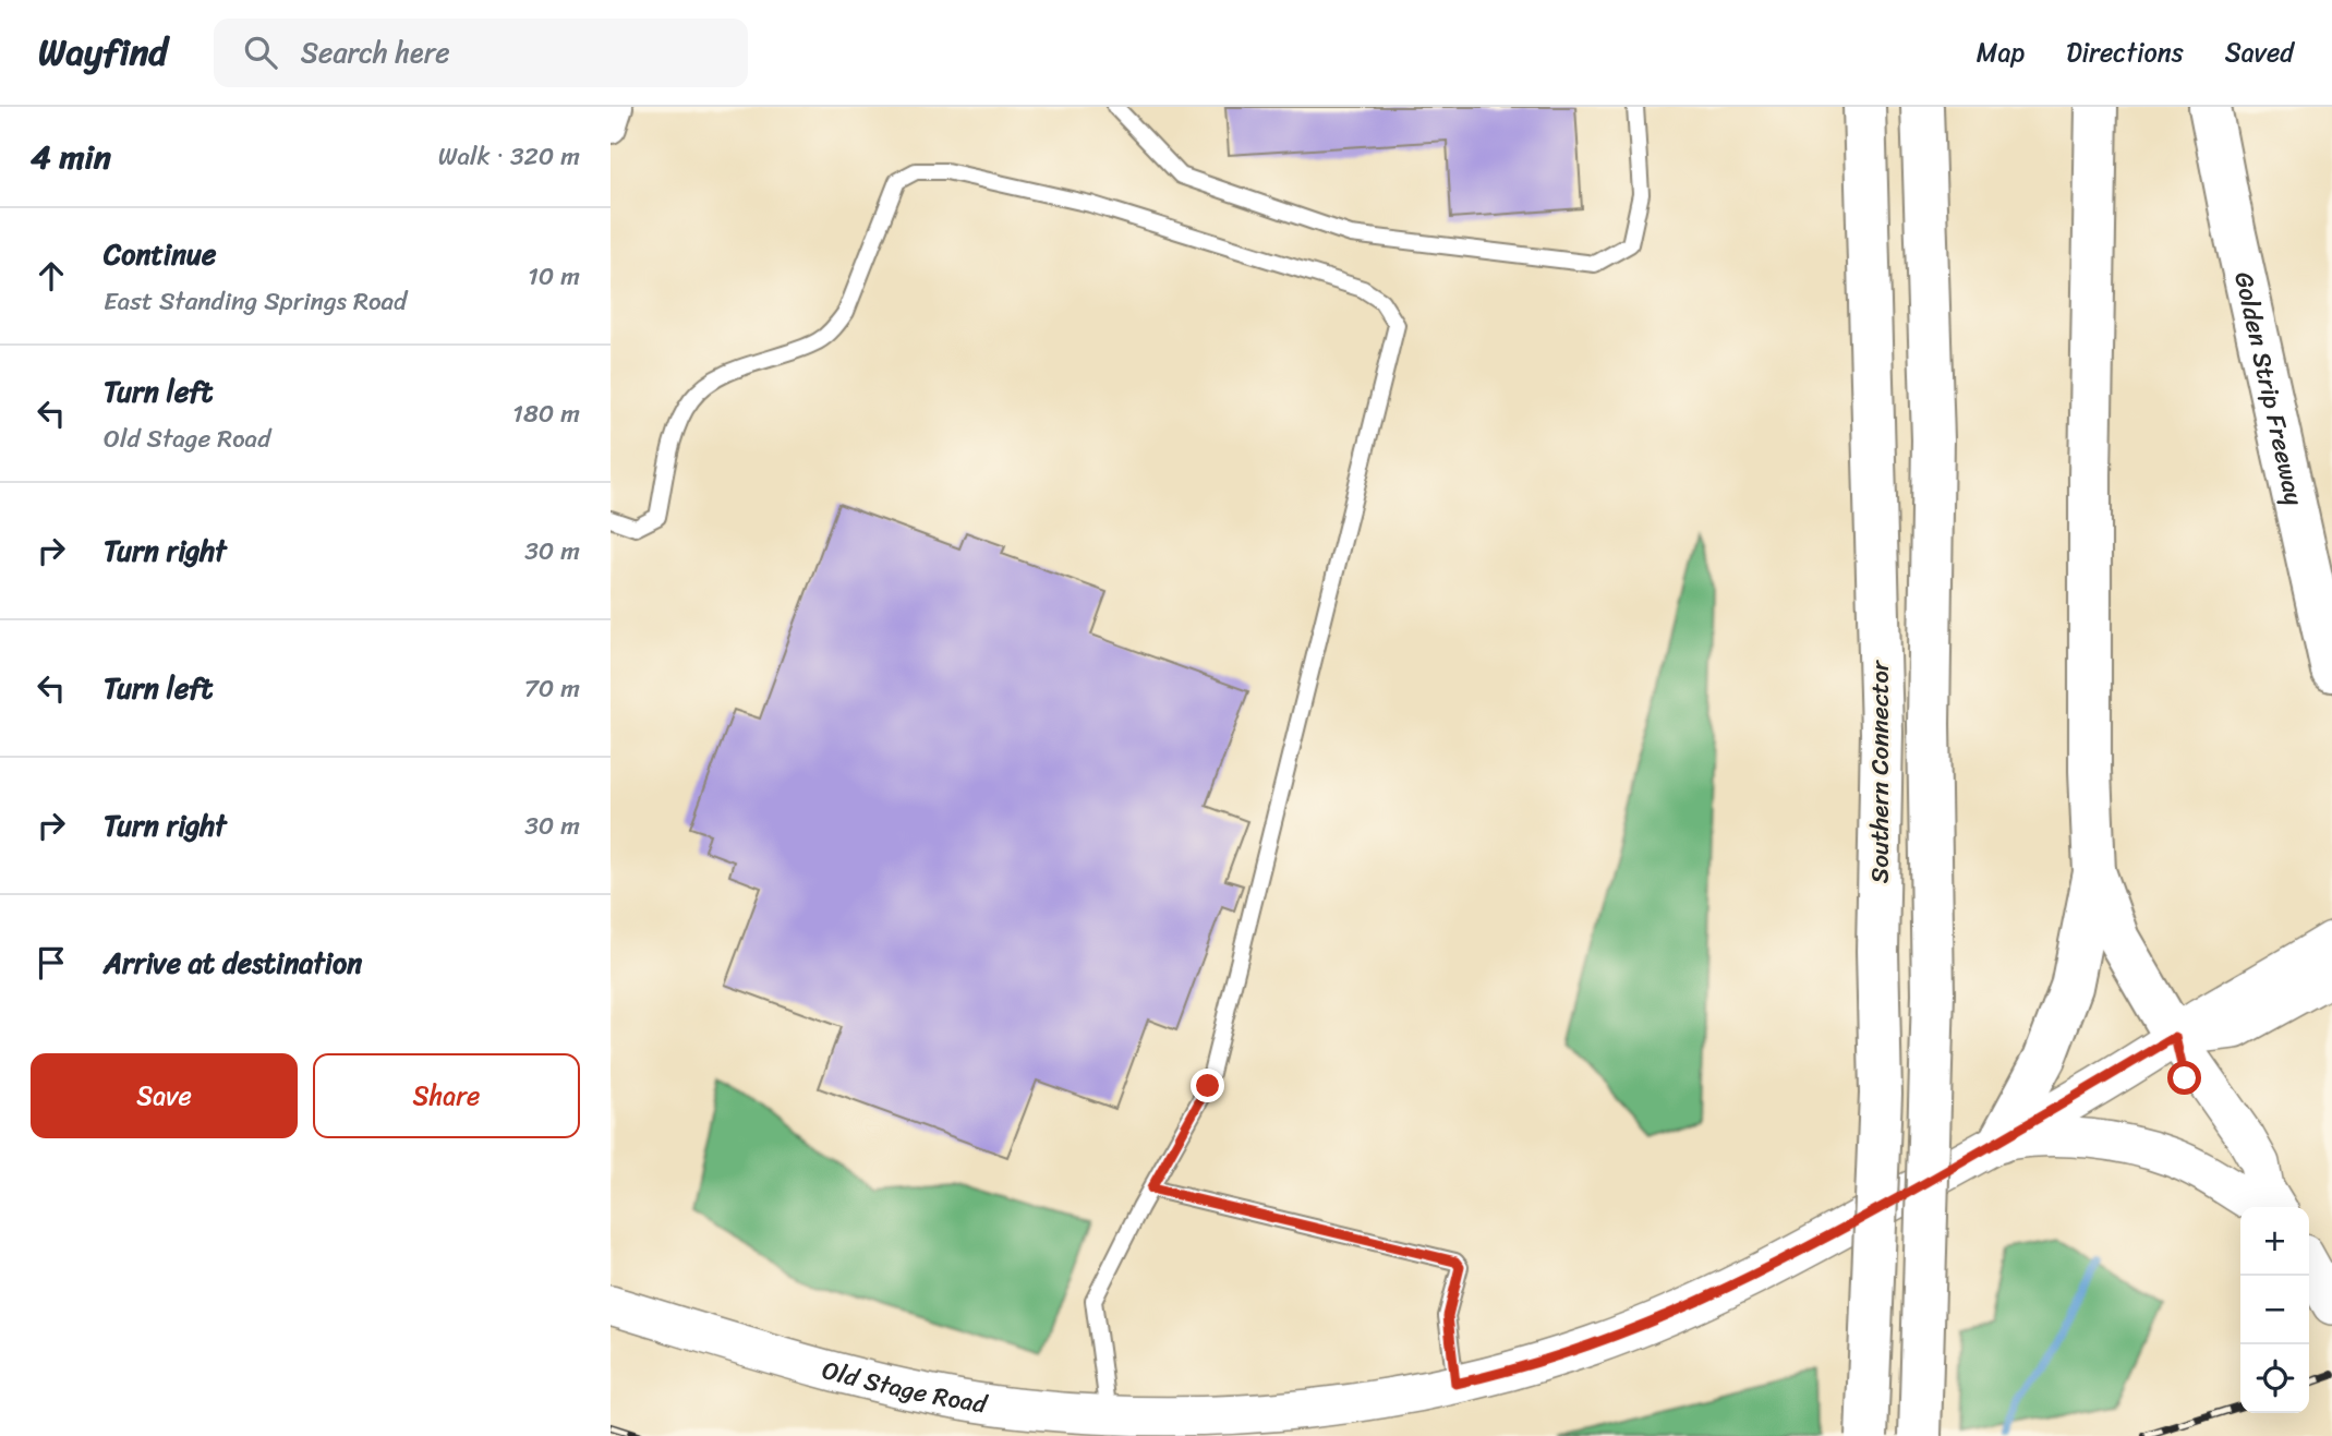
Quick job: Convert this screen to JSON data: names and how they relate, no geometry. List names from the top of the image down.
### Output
{
  "streets": {
    "highway": ["Golden Strip Freeway", "Southern Connector"],
    "street": ["Old Stage Road"]
  },
  "page": {
    "header": "Wayfind",
    "search": "Search here",
    "nav": ["Map", "Directions", "Saved"],
    "heading": ["4 min", "Walk · 320 m"],
    "list": [
      ["Continue", "East Standing Springs Road", "10 m"],
      ["Turn left", "Old Stage Road", "180 m"],
      ["Turn right", "30 m"],
      ["Turn left", "70 m"],
      ["Turn right", "30 m"],
      "Arrive at destination"
    ],
    "buttons": ["Save", "Share"],
    "map_buttons": ["+", "−"]
  }
}
